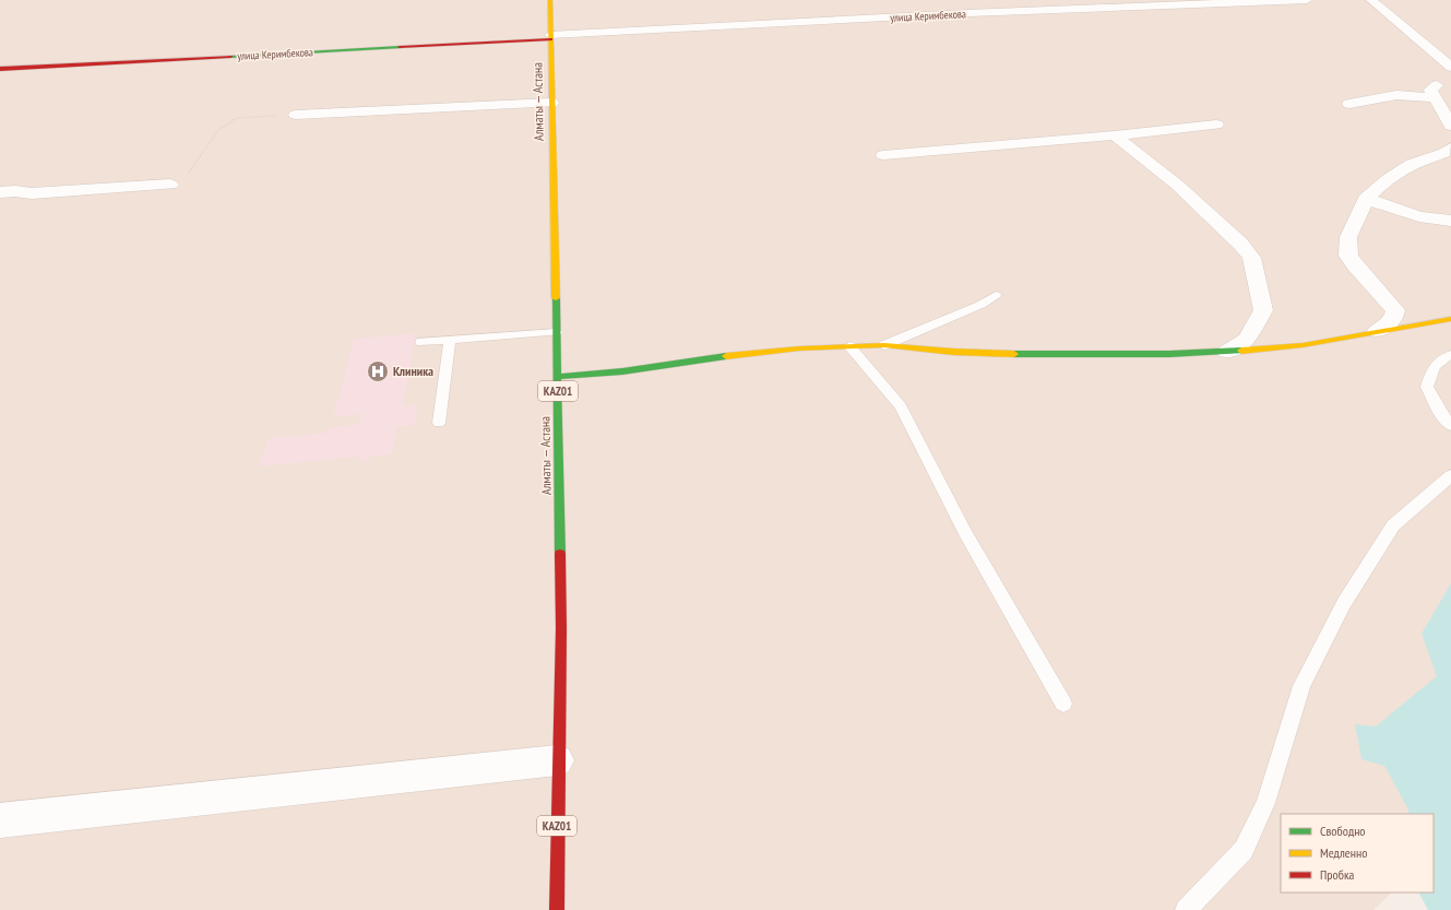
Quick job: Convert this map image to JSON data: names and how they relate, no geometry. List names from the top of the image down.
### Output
{
  "streets": {
    "main road": ["улица Керимбекова", "Алматы — Астана", "KАZ01"]
  },
  "crossings": [
    ["улица Керимбекова", "Алматы — Астана"]
  ],
  "places": {
    "hospital": ["Клиника"]
  },
  "legend": ["Свободно", "Медленно", "Пробка"]
}
